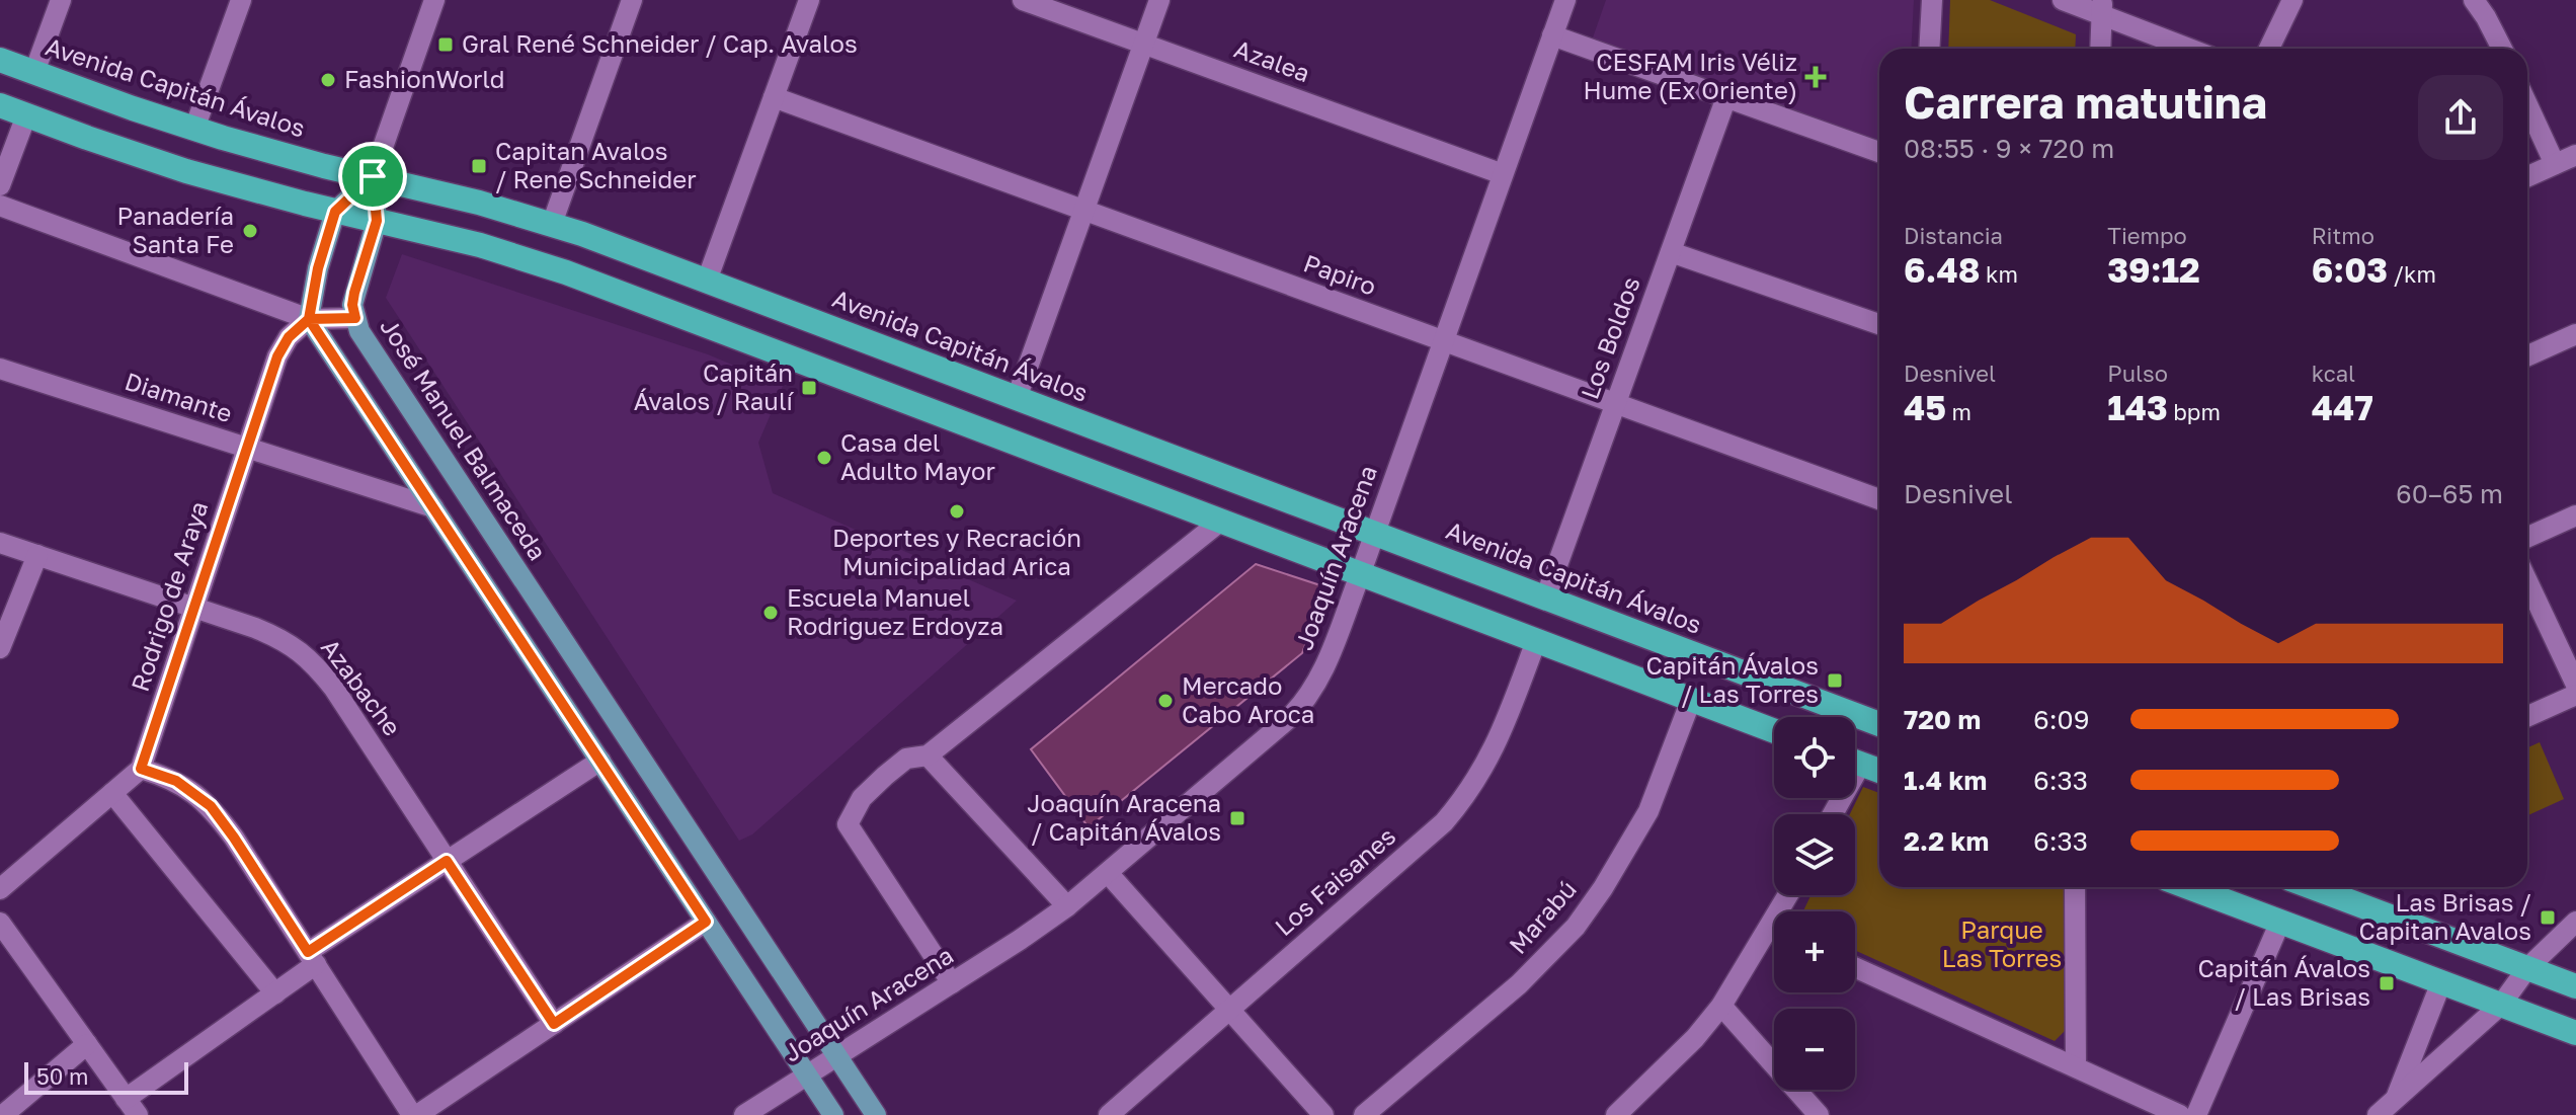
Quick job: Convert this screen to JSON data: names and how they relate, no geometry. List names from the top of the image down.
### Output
{
  "streets": {
    "highway": ["Avenida Capitán Ávalos"],
    "main road": ["José Manuel Balmaceda"],
    "street": [
      "Azalea",
      "Papiro",
      "Los Boldos",
      "Diamante",
      "Joaquín Aracena",
      "Rodrigo de Araya",
      "Azabache",
      "Los Faisanes",
      "Marabú"
    ]
  },
  "crossings": [
    ["Azalea", "Joaquín Aracena"],
    ["Avenida Capitán Ávalos", "Los Boldos"],
    ["Avenida Capitán Ávalos", "José Manuel Balmaceda"],
    ["Avenida Capitán Ávalos", "Joaquín Aracena"],
    ["Papiro", "Los Boldos"],
    ["Papiro", "Joaquín Aracena"],
    ["Diamante", "Rodrigo de Araya"],
    ["José Manuel Balmaceda", "Joaquín Aracena"],
    ["Rodrigo de Araya", "Azabache"]
  ],
  "parks": ["Parque Las Torres"],
  "places": {
    "transit": [
      "Gral René Schneider / Cap. Avalos",
      "Capitan Avalos / Rene Schneider",
      "Capitán Ávalos / Raulí",
      "Capitán Ávalos / Las Torres",
      "Joaquín Aracena / Capitán Ávalos",
      "Las Brisas / Capitan Avalos",
      "Capitán Ávalos / Las Brisas"
    ],
    "health": ["CESFAM Iris Véliz Hume (Ex Oriente)"],
    "other": [
      "FashionWorld",
      "Panadería Santa Fe",
      "Casa del Adulto Mayor",
      "Deportes y Recración Municipalidad Arica",
      "Escuela Manuel Rodriguez Erdoyza",
      "Mercado Cabo Aroca"
    ]
  },
  "scale_bar": "50 m",
  "page": {
    "heading": ["Carrera matutina", "08:55 · 9 × 720 m"],
    "stats": [
      ["Distancia", "6.48 km"],
      ["Tiempo", "39:12"],
      ["Ritmo", "6:03 /km"],
      ["Desnivel", "45 m"],
      ["Pulso", "143 bpm"],
      ["kcal", "447"]
    ],
    "chart": ["Desnivel", "60–65 m"],
    "list": [
      {
        "name": "720 m",
        "note": "6:09"
      },
      {
        "name": "1.4 km",
        "note": "6:33"
      },
      {
        "name": "2.2 km",
        "note": "6:33"
      }
    ],
    "map_buttons": ["+", "−"],
    "scale": "50 m"
  }
}
